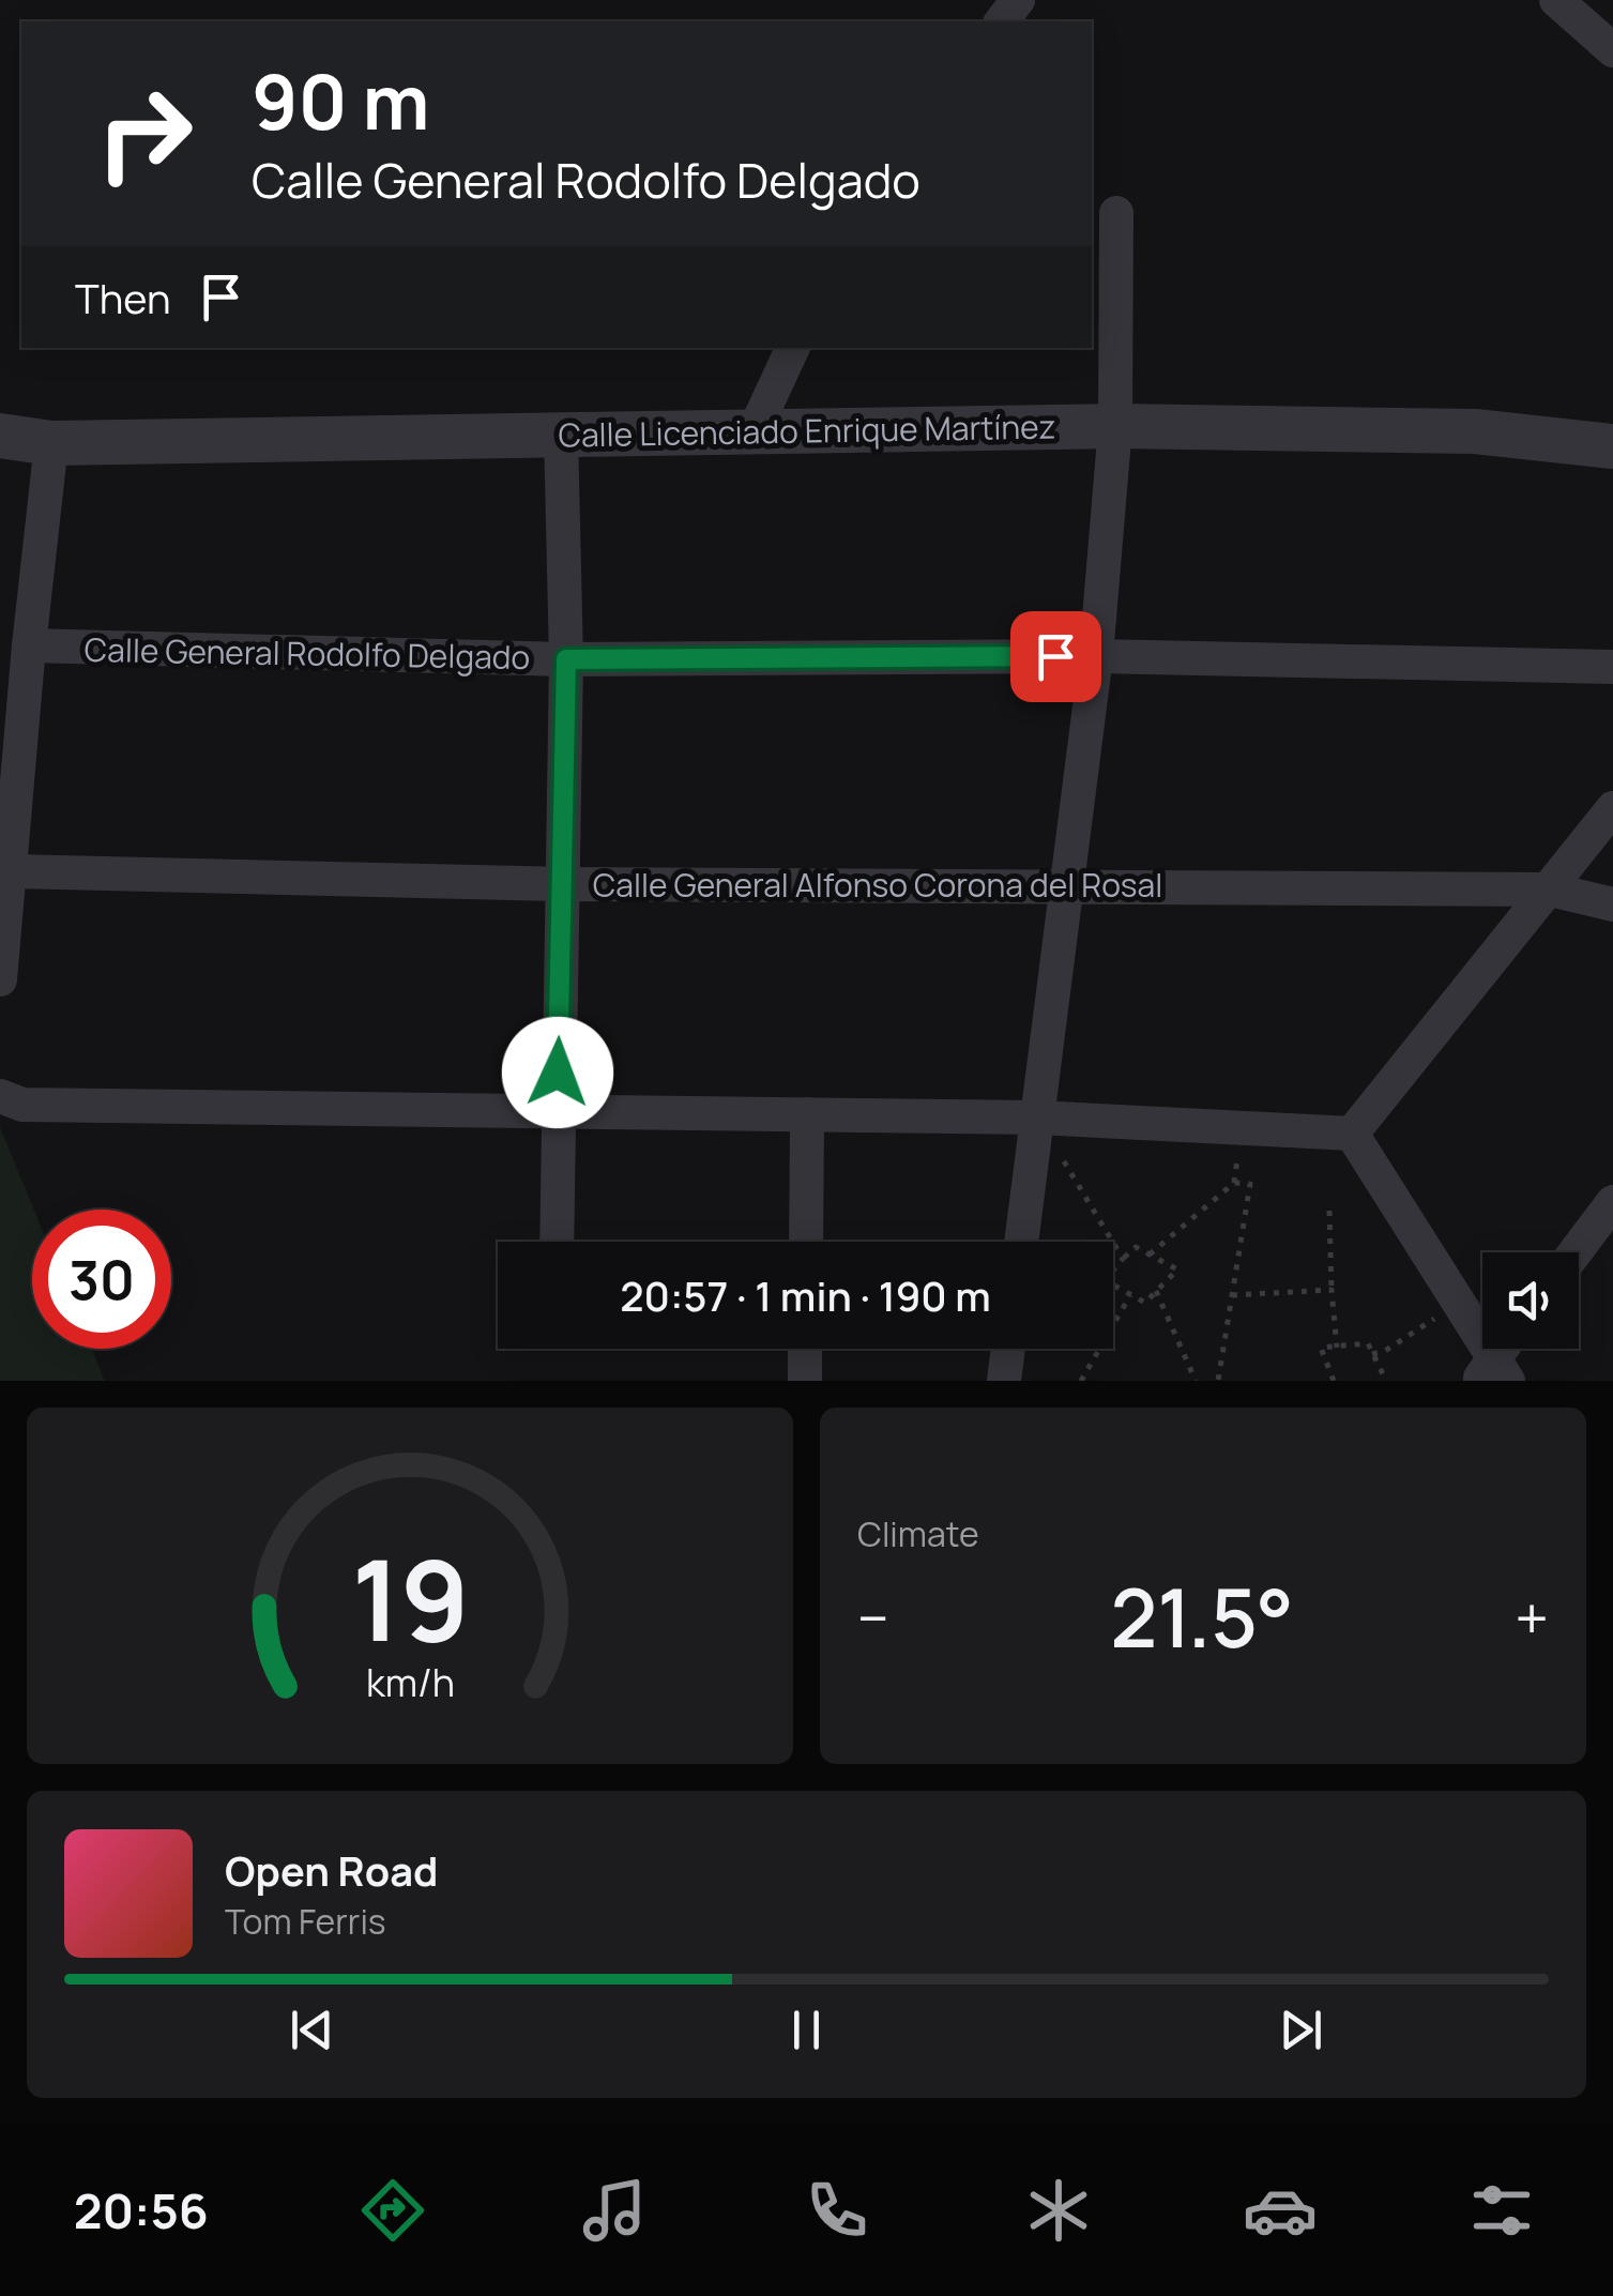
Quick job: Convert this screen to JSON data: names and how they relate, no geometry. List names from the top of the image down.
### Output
{
  "streets": {
    "street": ["Calle Licenciado Enrique Martínez", "Calle General Rodolfo Delgado", "Calle General Alfonso Corona del Rosal"]
  },
  "page": {
    "turn": ["90 m", "Calle General Rodolfo Delgado"],
    "then": "Then",
    "limit": "30",
    "trip": "20:57 · 1 min · 190 m",
    "tile": "Climate",
    "heat": ["−", "21.5°", "+"],
    "song": ["Open Road", "Tom Ferris"],
    "tabs": "20:56",
    "gauge": ["19", "km/h"]
  }
}
